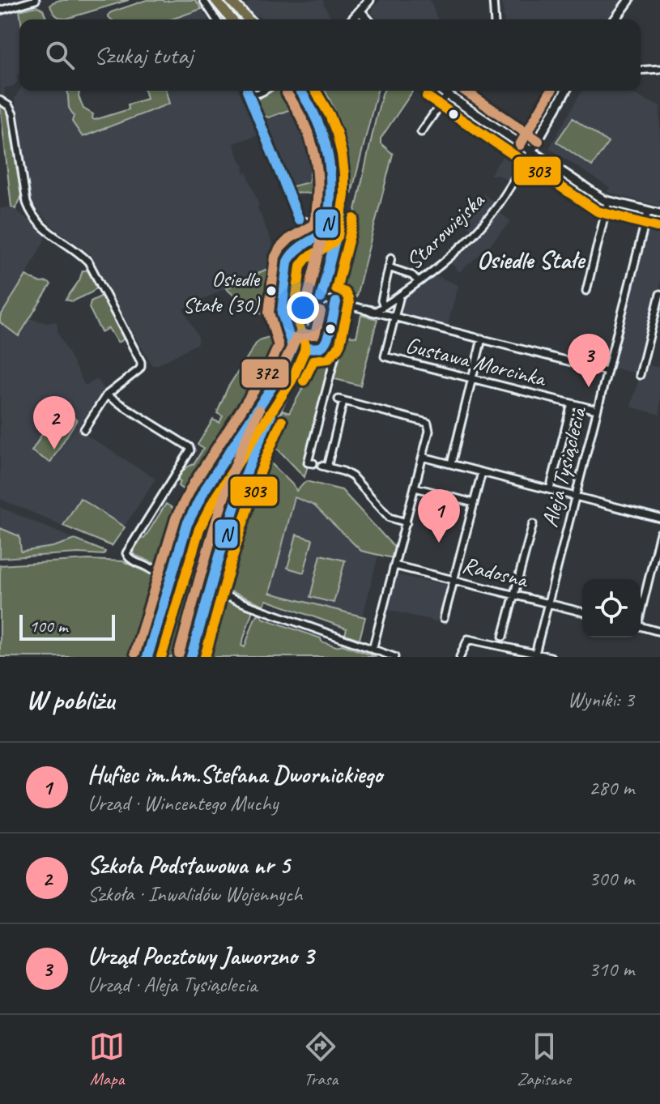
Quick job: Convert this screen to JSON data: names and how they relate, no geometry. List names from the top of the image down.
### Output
{
  "streets": {
    "street": [
      "Starowiejska",
      "Gustawa Morcinka",
      "Aleja Tysiąclecia",
      "Radosna"
    ]
  },
  "crossings": [
    ["Starowiejska", "Gustawa Morcinka"],
    ["Gustawa Morcinka", "Aleja Tysiąclecia"],
    ["Aleja Tysiąclecia", "Radosna"]
  ],
  "districts": ["Osiedle Stałe"],
  "places": ["Osiedle Stałe (30)"],
  "lines": ["transit line N", "transit line 303", "transit line 372"],
  "scale_bar": "100 m",
  "page": {
    "search": "Szukaj tutaj",
    "pins": ["3", "2", "1"],
    "scale": "100 m",
    "heading": ["W pobliżu", "Wyniki: 3"],
    "list": [
      {
        "mark": "1",
        "name": "Hufiec im.hm.Stefana Dwornickiego",
        "note": "Urząd · Wincentego Muchy",
        "value": "280 m"
      },
      {
        "mark": "2",
        "name": "Szkoła Podstawowa nr 5",
        "note": "Szkoła · Inwalidów Wojennych",
        "value": "300 m"
      },
      {
        "mark": "3",
        "name": "Urząd Pocztowy Jaworzno 3",
        "note": "Urząd · Aleja Tysiąclecia",
        "value": "310 m"
      }
    ],
    "nav": ["Mapa", "Trasa", "Zapisane"]
  }
}
